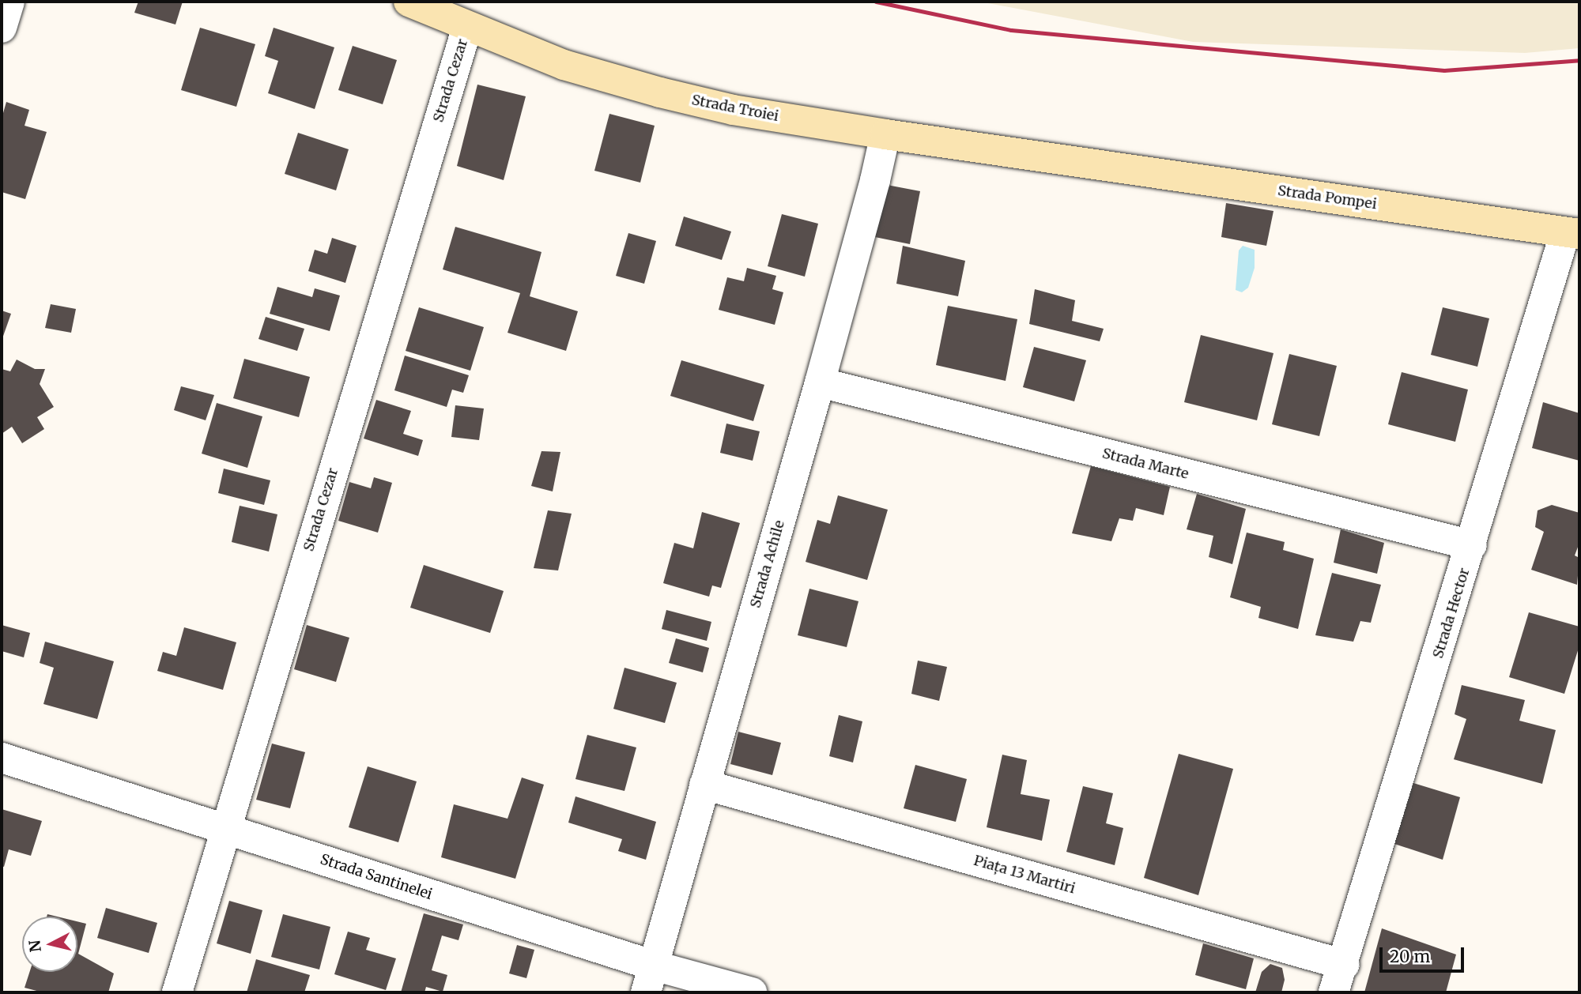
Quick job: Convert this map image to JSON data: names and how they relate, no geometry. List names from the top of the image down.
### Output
{
  "streets": {
    "main road": ["Strada Troiei", "Strada Pompei"],
    "street": [
      "Strada Cezar",
      "Strada Marte",
      "Strada Achile",
      "Strada Hector",
      "Piața 13 Martiri",
      "Strada Santinelei"
    ]
  },
  "crossings": [
    ["Strada Cezar", "Strada Troiei"],
    ["Strada Cezar", "Strada Santinelei"],
    ["Strada Troiei", "Strada Pompei"],
    ["Strada Troiei", "Strada Achile"],
    ["Strada Pompei", "Strada Hector"],
    ["Strada Marte", "Strada Achile"],
    ["Strada Marte", "Strada Hector"],
    ["Strada Achile", "Piața 13 Martiri"],
    ["Strada Achile", "Strada Santinelei"],
    ["Strada Hector", "Piața 13 Martiri"]
  ],
  "scale_bar": "20 m",
  "north": "left"
}
